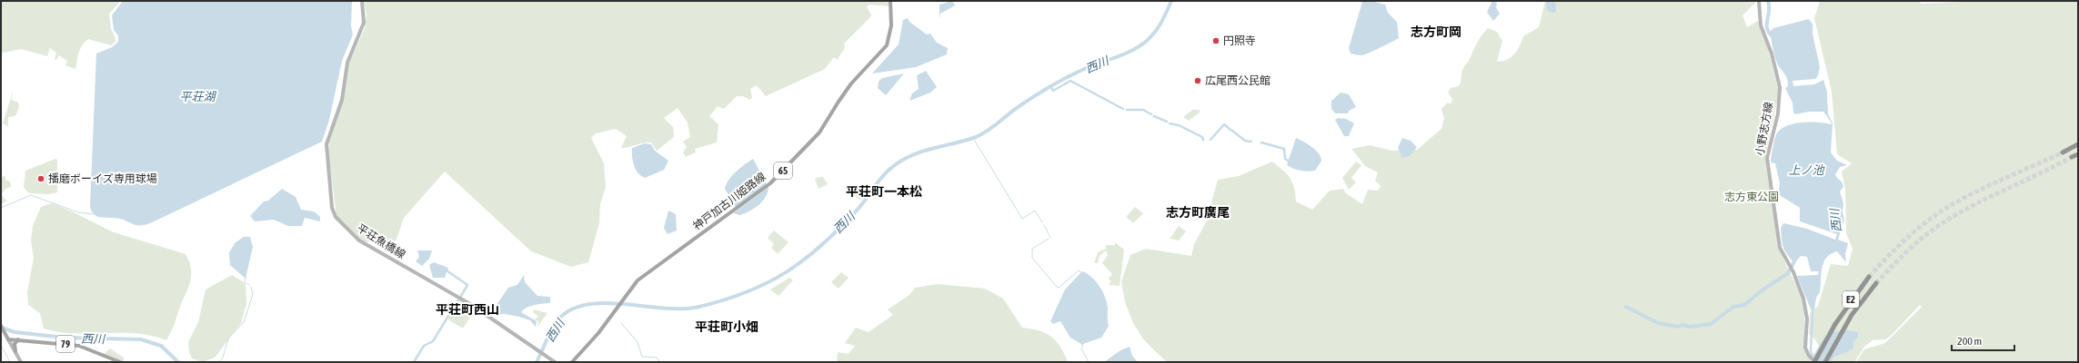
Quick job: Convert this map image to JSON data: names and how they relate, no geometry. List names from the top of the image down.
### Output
{
  "streets": {
    "highway": ["E2"],
    "main road": [
      "小野志方線",
      "65",
      "神戸加古川姫路線",
      "平荘魚橋線",
      "79"
    ]
  },
  "crossings": [
    ["小野志方線", "E2"]
  ],
  "districts": [
    "志方町岡",
    "平荘町一本松",
    "志方町廣尾",
    "平荘町西山",
    "平荘町小畑"
  ],
  "water": ["西川", "平荘湖", "上ノ池"],
  "parks": ["志方東公園"],
  "places": ["円照寺", "広尾西公民館", "播磨ボーイズ専用球場"],
  "scale_bar": "200 m"
}
